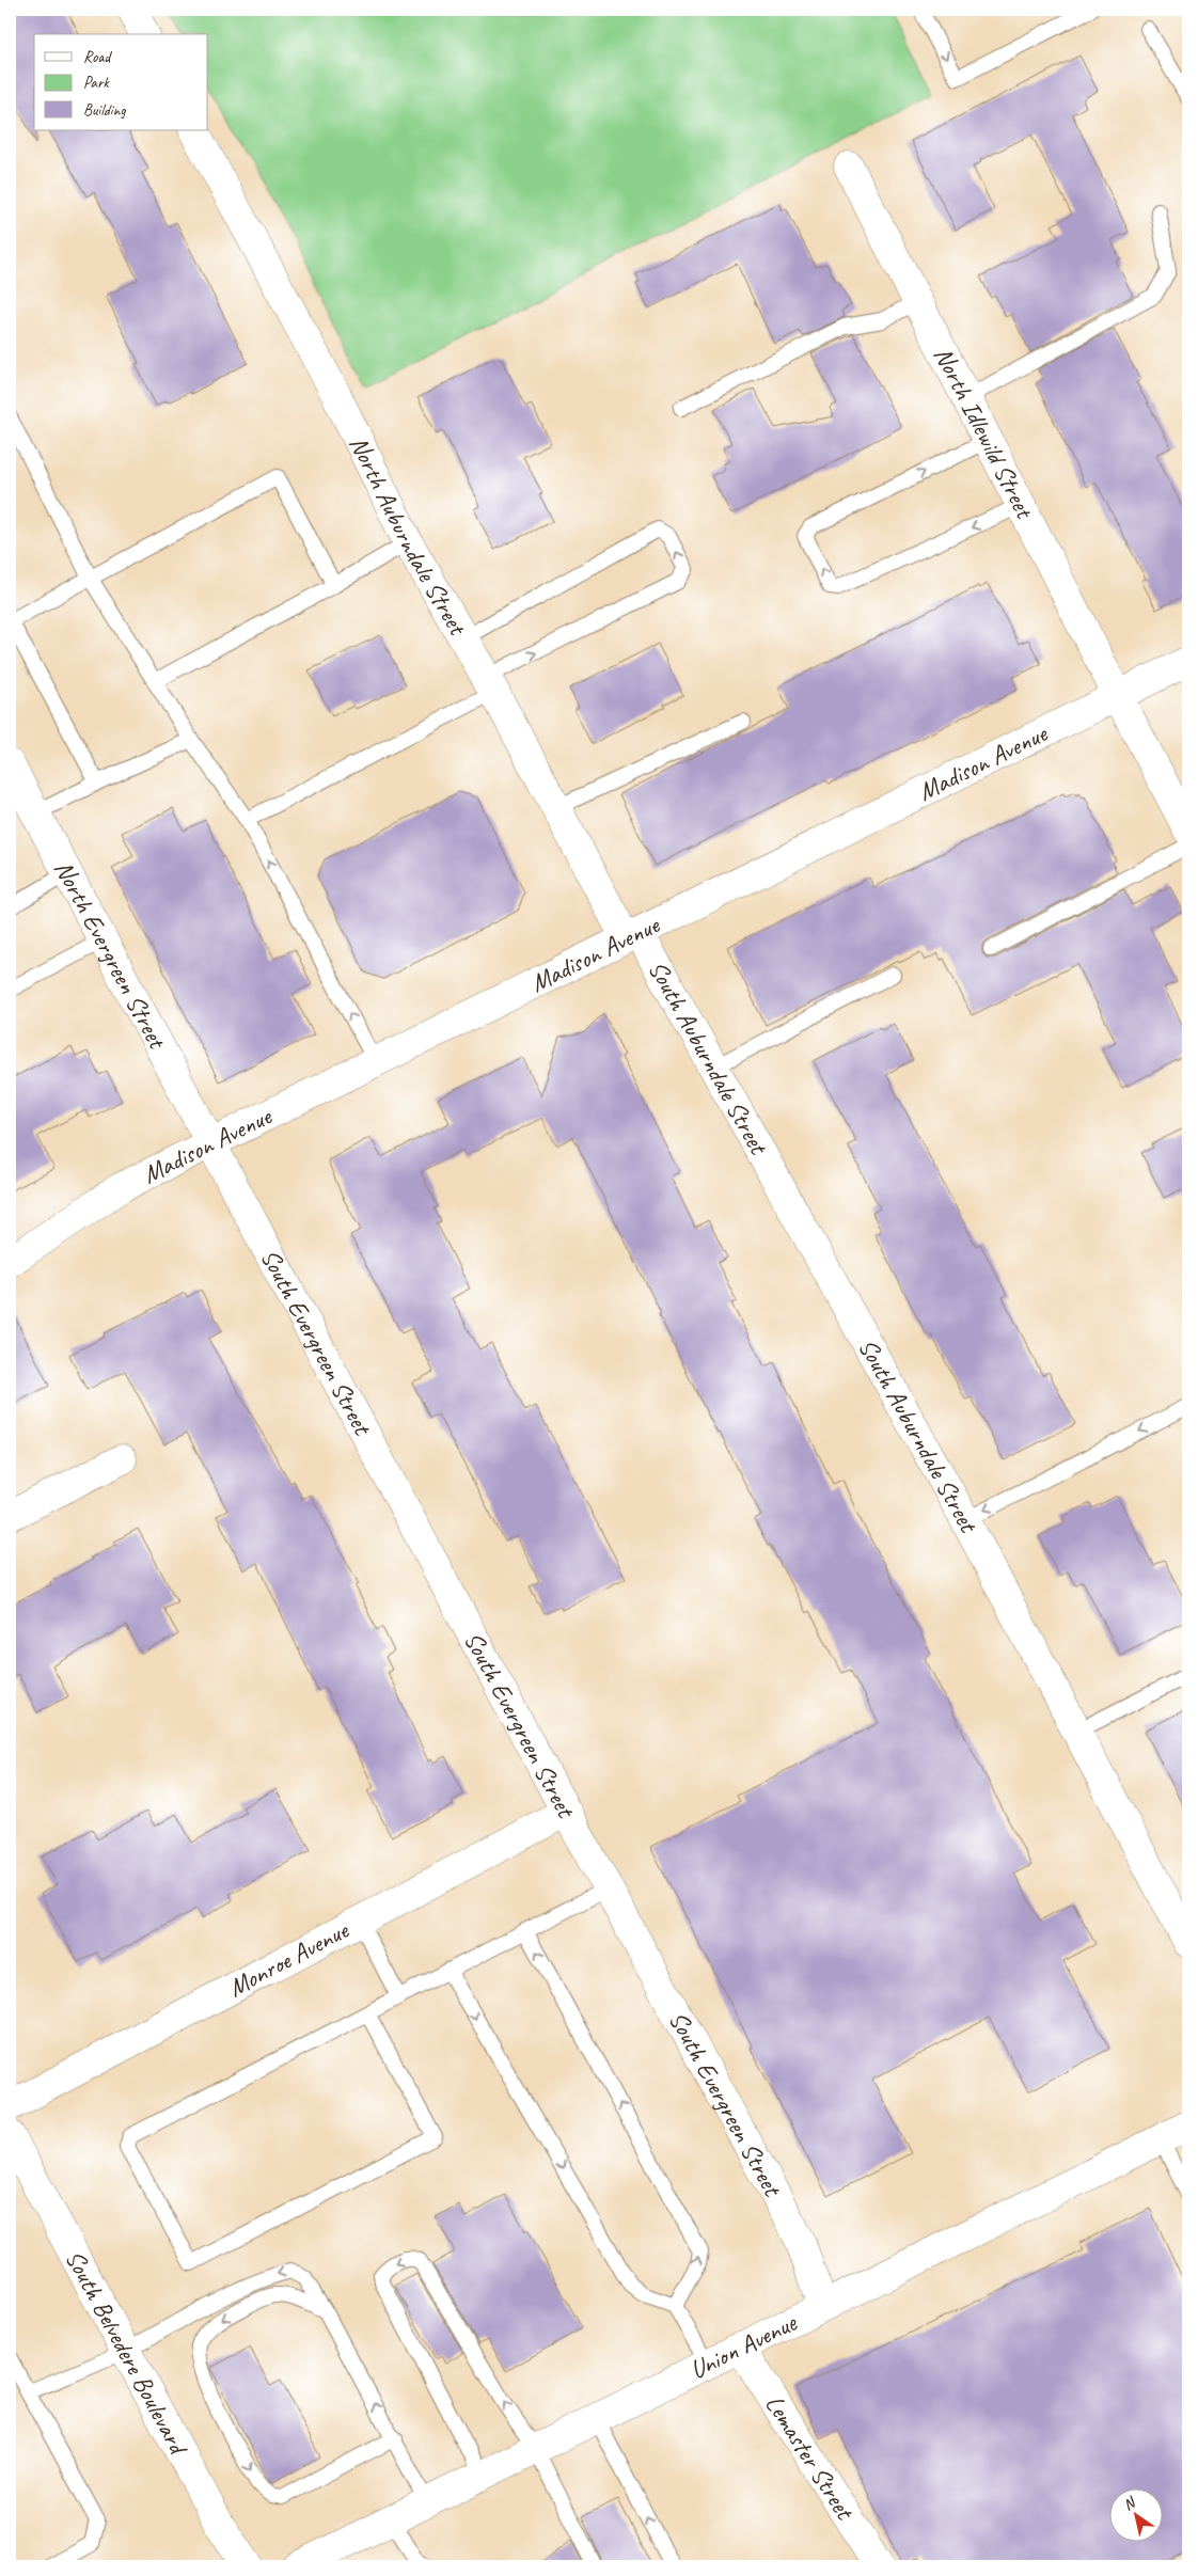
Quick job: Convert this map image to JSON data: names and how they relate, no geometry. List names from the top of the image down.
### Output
{
  "streets": {
    "street": [
      "North Idlewild Street",
      "North Auburndale Street",
      "Madison Avenue",
      "North Evergreen Street",
      "South Auburndale Street",
      "South Evergreen Street",
      "Monroe Avenue",
      "Union Avenue",
      "South Belvedere Boulevard",
      "Lemaster Street"
    ]
  },
  "crossings": [
    ["North Idlewild Street", "Madison Avenue"],
    ["North Auburndale Street", "Madison Avenue"],
    ["North Auburndale Street", "South Auburndale Street"],
    ["Madison Avenue", "North Evergreen Street"],
    ["Madison Avenue", "South Auburndale Street"],
    ["Madison Avenue", "South Evergreen Street"],
    ["North Evergreen Street", "South Evergreen Street"],
    ["South Evergreen Street", "Monroe Avenue"],
    ["South Evergreen Street", "Union Avenue"],
    ["Union Avenue", "Lemaster Street"]
  ],
  "legend": ["Road", "Park", "Building"],
  "north": "top left"
}
